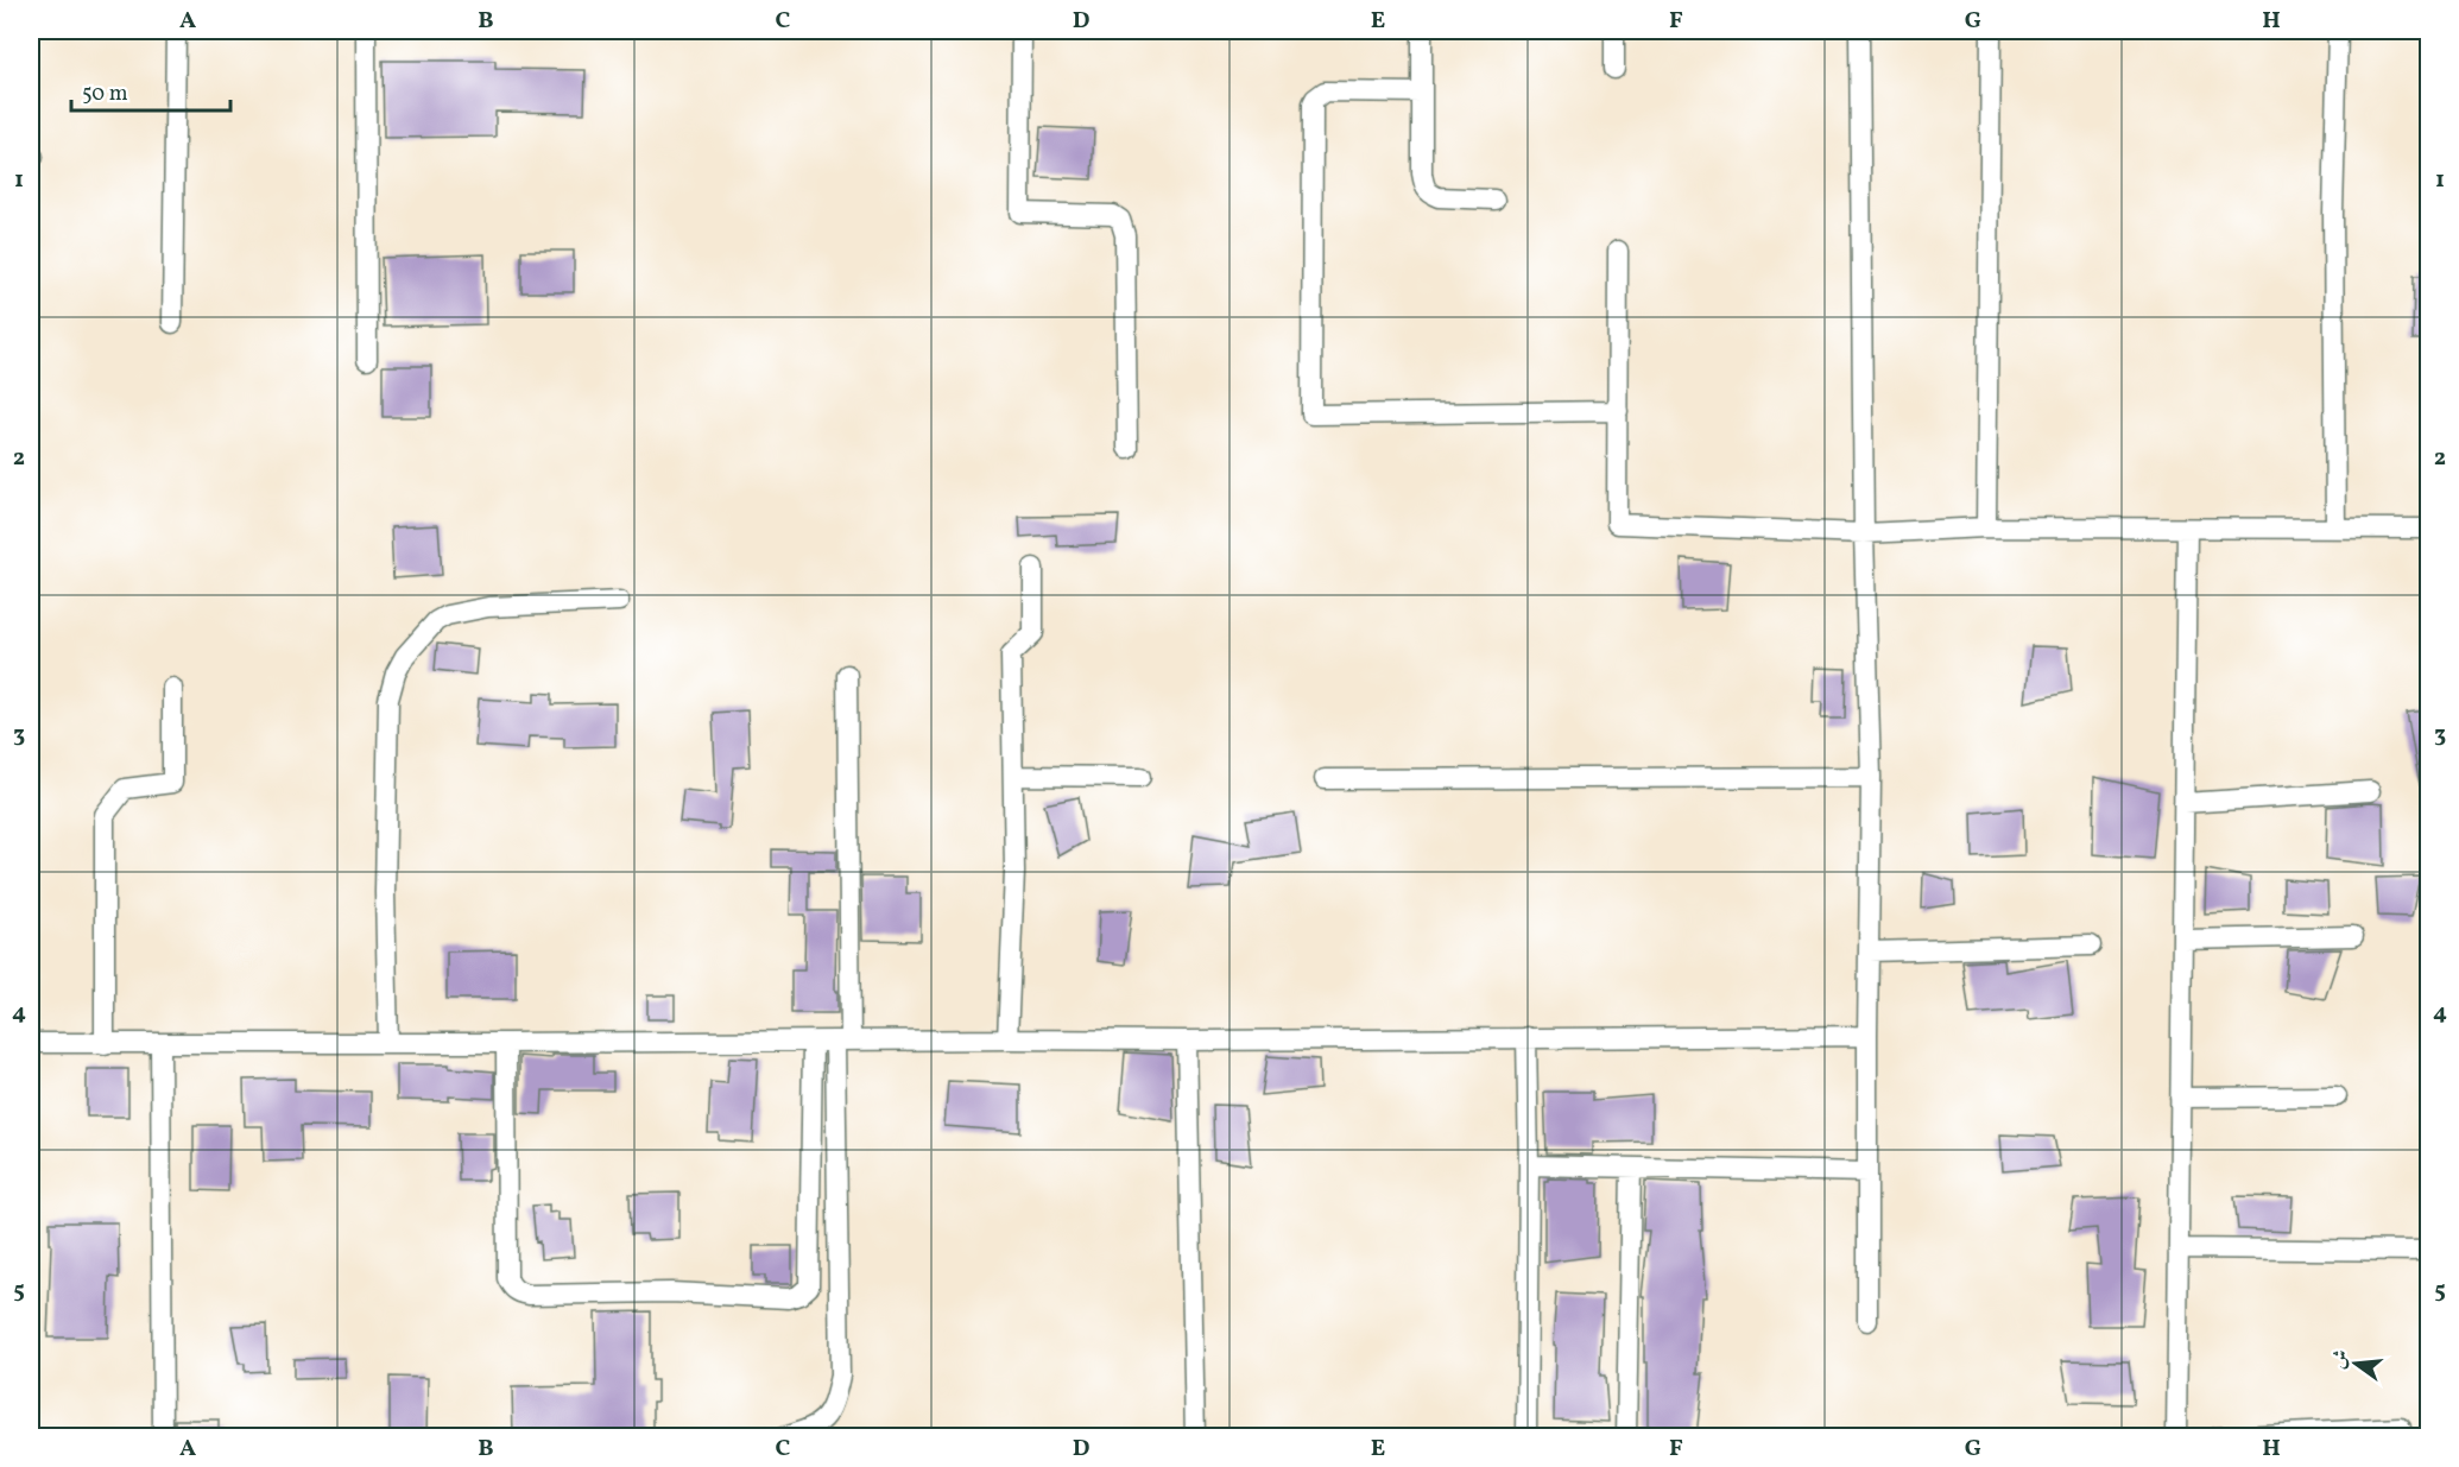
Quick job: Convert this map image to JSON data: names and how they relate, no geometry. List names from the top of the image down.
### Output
{
  "scale_bar": "50 m",
  "north": "left",
  "grid": {
    "columns": [
      "A",
      "B",
      "C",
      "D",
      "E",
      "F",
      "G",
      "H"
    ],
    "rows": [
      "1",
      "2",
      "3",
      "4",
      "5"
    ]
  }
}
